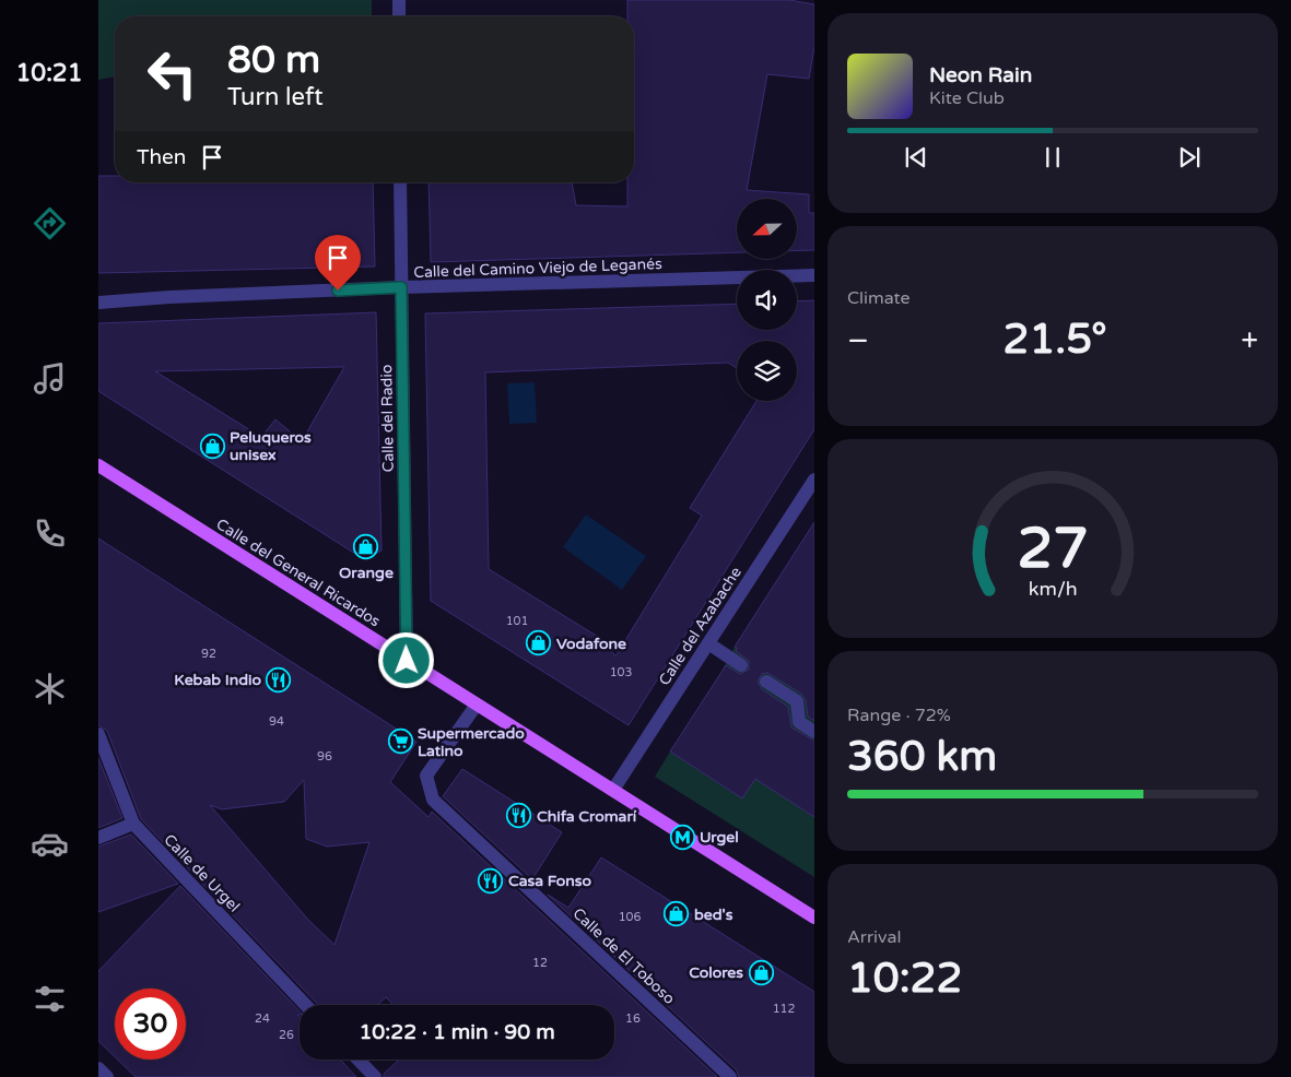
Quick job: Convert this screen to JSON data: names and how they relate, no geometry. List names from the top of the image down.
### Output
{
  "streets": {
    "main road": ["Calle del General Ricardos"],
    "street": [
      "Calle del Camino Viejo de Leganés",
      "Calle del Radio",
      "Calle del Azabache",
      "Calle de Urgel",
      "Calle de El Toboso"
    ]
  },
  "crossings": [
    ["Calle del Camino Viejo de Leganés", "Calle del Radio"],
    ["Calle del Radio", "Calle del General Ricardos"],
    ["Calle del General Ricardos", "Calle del Azabache"],
    ["Calle del General Ricardos", "Calle de El Toboso"]
  ],
  "places": {
    "shop": [
      "Peluqueros unisex",
      "Orange",
      "Vodafone",
      "bed's",
      "Colores"
    ],
    "restaurant": ["Kebab Indio", "Chifa Cromarí", "Casa Fonso"],
    "supermarket": ["Supermercado Latino"],
    "metro station": ["Urgel"]
  },
  "house_numbers": [
    "101",
    "92",
    "103",
    "94",
    "96",
    "106",
    "12",
    "112",
    "24",
    "16",
    "26"
  ],
  "north": "left",
  "page": {
    "tabs": "10:21",
    "turn": ["80 m", "Turn left"],
    "song": ["Neon Rain", "Kite Club"],
    "then": "Then",
    "tile": [
      "Climate",
      ["Range · 72%", "360 km"],
      ["Arrival", "10:22"]
    ],
    "heat": ["−", "21.5°", "+"],
    "limit": "30",
    "trip": "10:22 · 1 min · 90 m",
    "gauge": ["27", "km/h"]
  }
}
